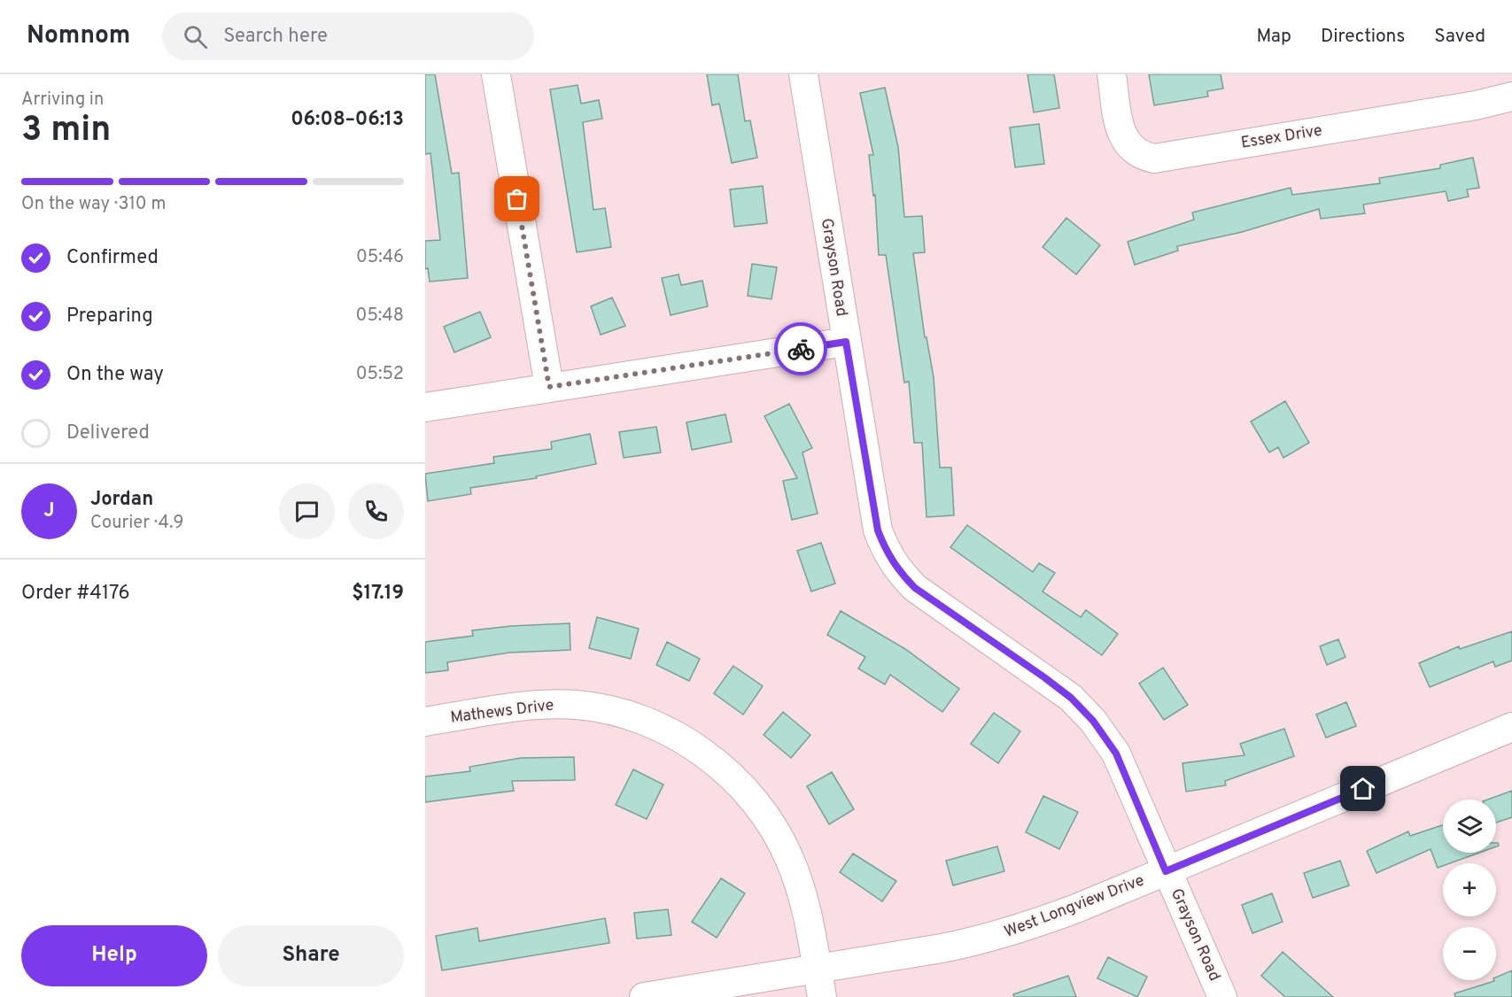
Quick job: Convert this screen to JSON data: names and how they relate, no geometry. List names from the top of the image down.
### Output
{
  "streets": {
    "street": [
      "Essex Drive",
      "Grayson Road",
      "Mathews Drive",
      "West Longview Drive"
    ]
  },
  "crossings": [
    ["Grayson Road", "West Longview Drive"],
    ["Mathews Drive", "West Longview Drive"]
  ],
  "page": {
    "header": "Nomnom",
    "search": "Search here",
    "nav": ["Map", "Directions", "Saved"],
    "heading": ["3 min", "Arriving in", "06:08–06:13"],
    "panel": [
      "Jordan",
      "Courier · 4.9",
      "Order #4176",
      "$17.19"
    ],
    "bar": "On the way · 310 m",
    "list": [
      ["Confirmed", "05:46"],
      ["Preparing", "05:48"],
      ["On the way", "05:52"],
      "Delivered"
    ],
    "round": "J",
    "map_buttons": ["+", "−"],
    "buttons": ["Help", "Share"]
  }
}
